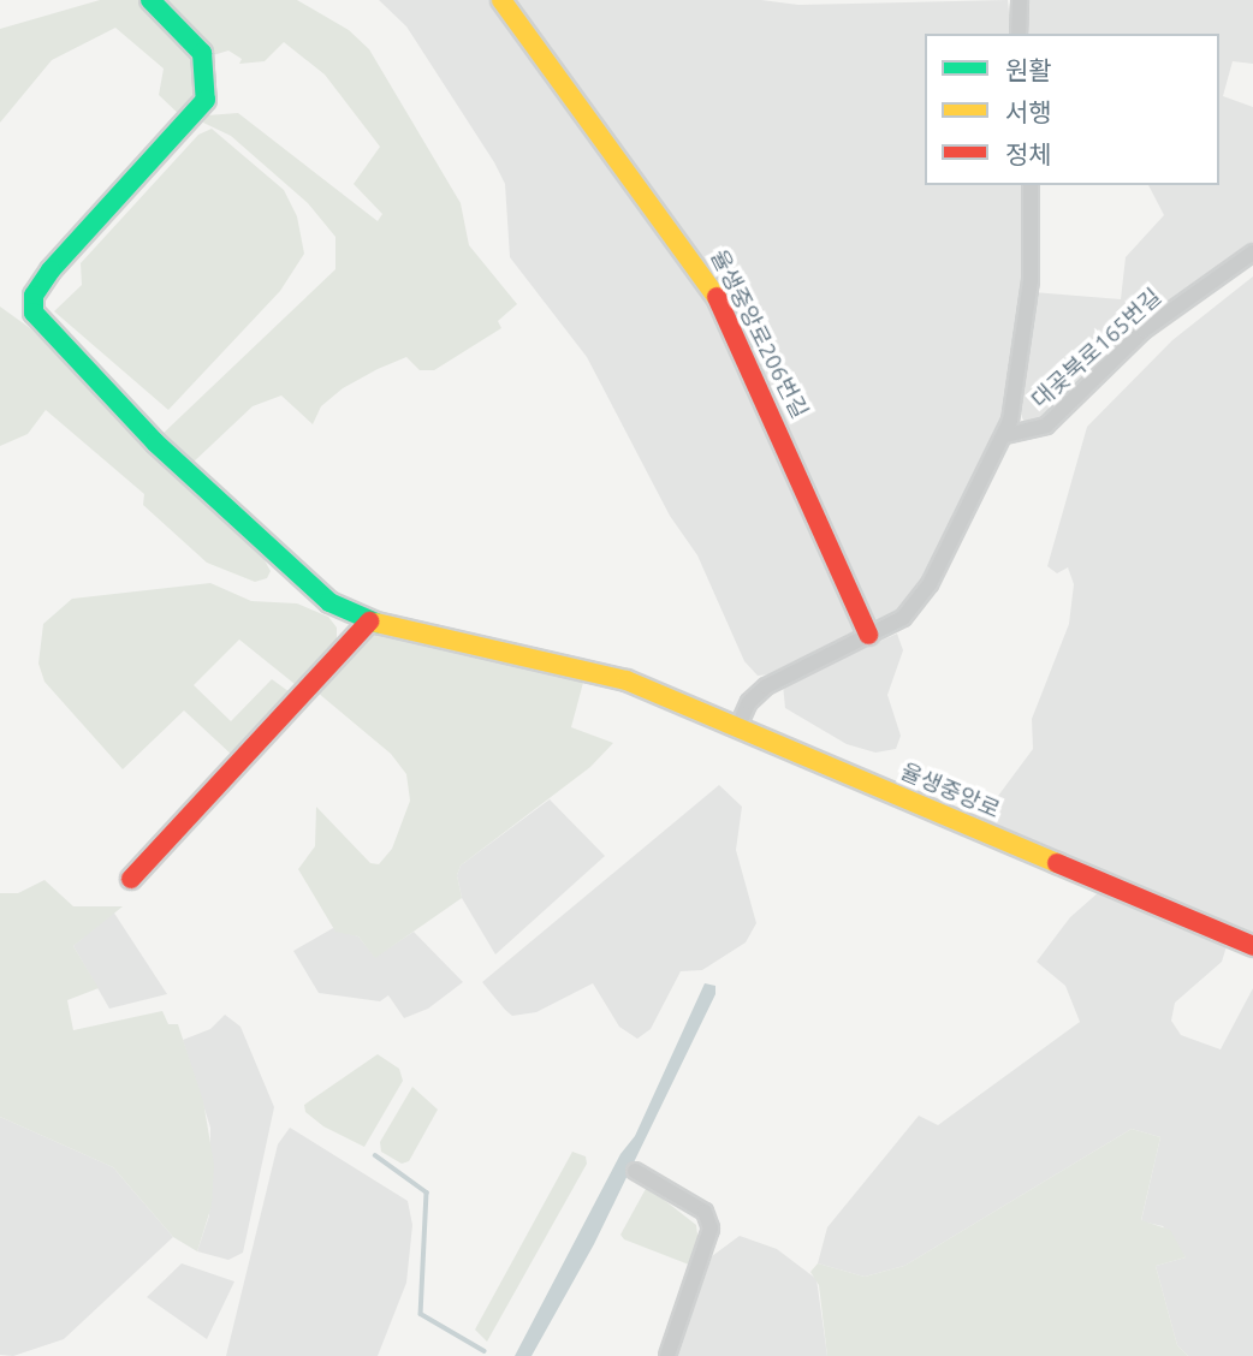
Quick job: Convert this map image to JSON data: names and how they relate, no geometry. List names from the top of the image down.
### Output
{
  "streets": {
    "street": ["율생중앙로206번길", "대곶북로165번길", "율생중앙로"]
  },
  "legend": ["원활", "서행", "정체"]
}
